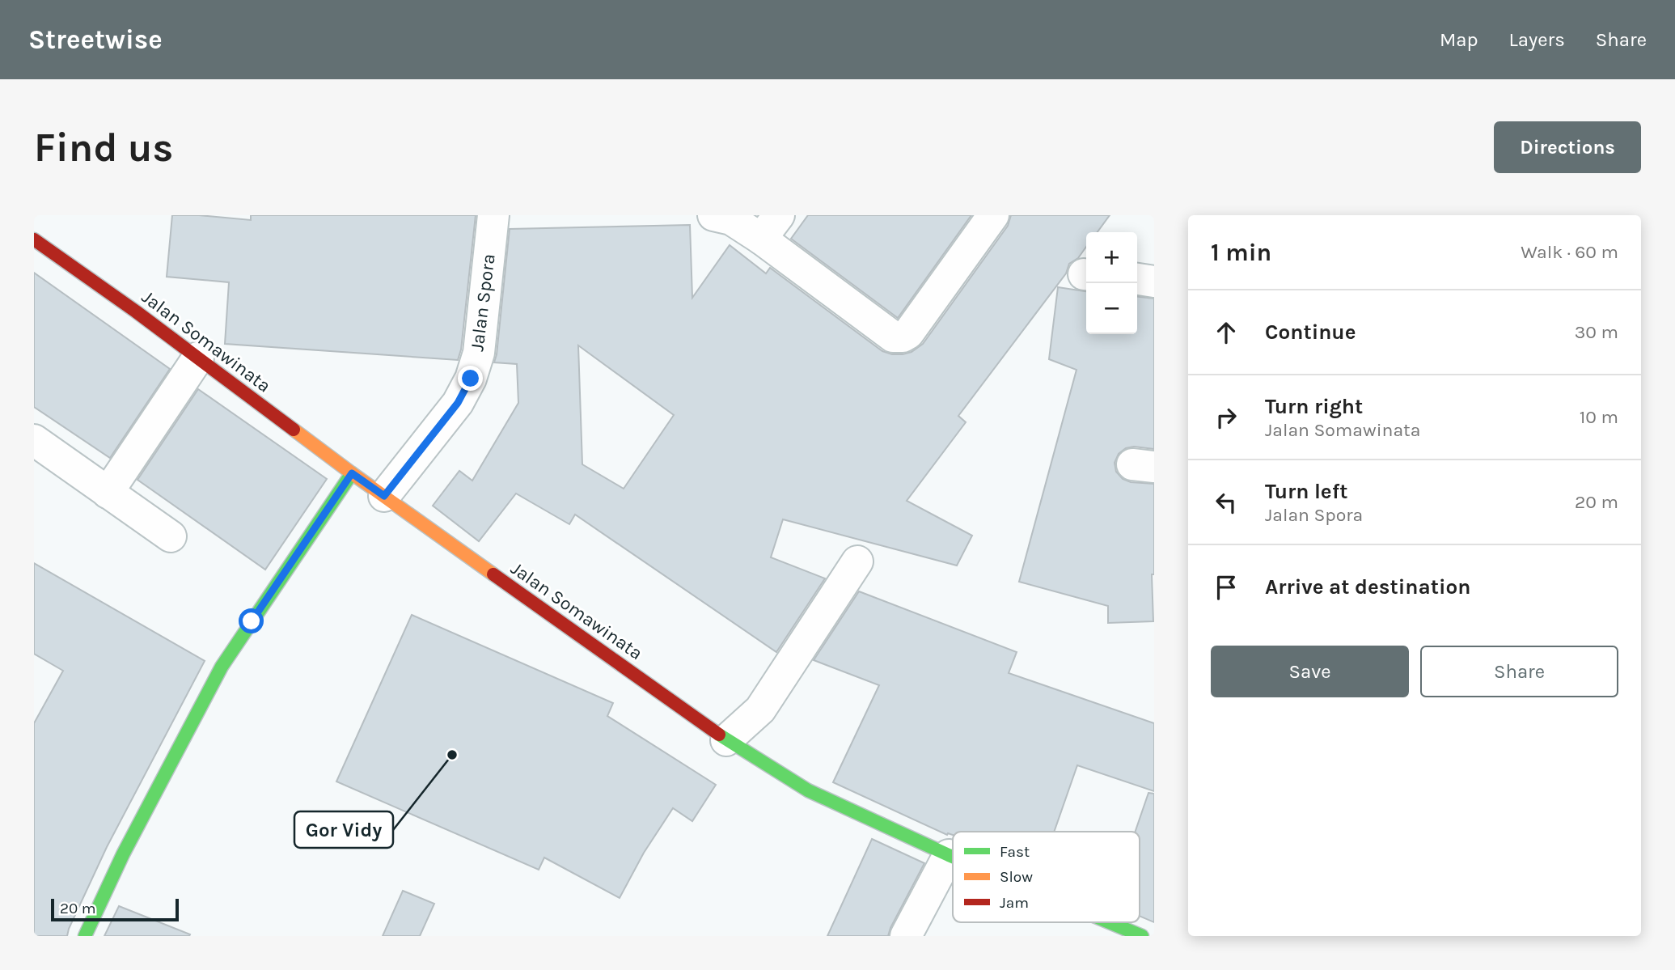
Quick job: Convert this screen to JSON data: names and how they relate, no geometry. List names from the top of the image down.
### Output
{
  "streets": {
    "street": ["Jalan Spora", "Jalan Somawinata"]
  },
  "crossings": [
    ["Jalan Spora", "Jalan Somawinata"]
  ],
  "places": ["Gor Vidy"],
  "legend": ["Fast", "Slow", "Jam"],
  "scale_bar": "20 m",
  "page": {
    "header": "Streetwise",
    "nav": ["Map", "Layers", "Share"],
    "buttons": [
      "Directions",
      ["Save", "Share"]
    ],
    "title": "Find us",
    "heading": ["1 min", "Walk · 60 m"],
    "map_buttons": ["+", "−"],
    "list": [
      ["Continue", "30 m"],
      ["Turn right", "Jalan Somawinata", "10 m"],
      ["Turn left", "Jalan Spora", "20 m"],
      "Arrive at destination"
    ],
    "scale": "20 m"
  }
}
